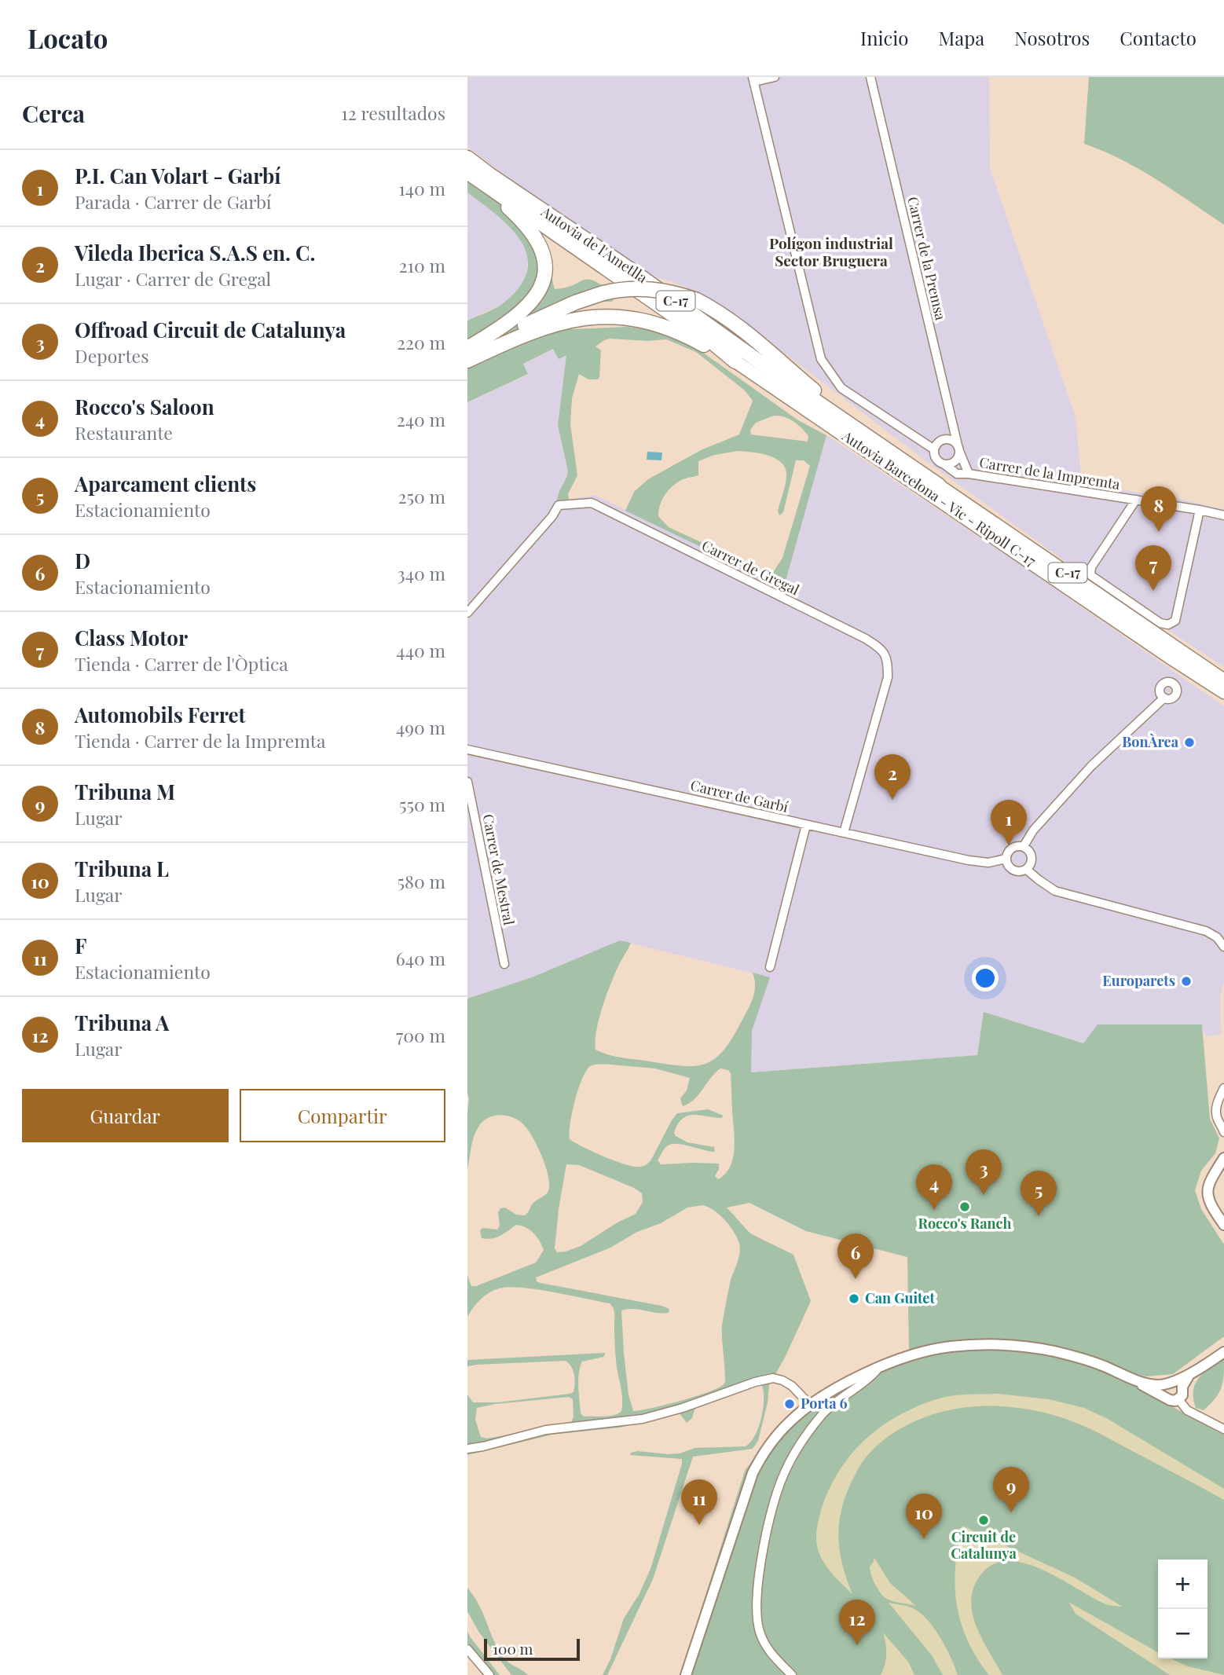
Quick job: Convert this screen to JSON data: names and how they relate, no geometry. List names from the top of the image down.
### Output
{
  "streets": {
    "highway": ["Autovia de l'Ametlla", "C-17", "Autovia Barcelona - Vic - Ripoll C-17"],
    "street": [
      "Carrer de la Premsa",
      "Carrer de la Impremta",
      "Carrer de Gregal",
      "Carrer de Garbí",
      "Carrer de Mestral"
    ]
  },
  "crossings": [
    ["Autovia de l'Ametlla", "Autovia Barcelona - Vic - Ripoll C-17"],
    ["Carrer de la Premsa", "Carrer de la Impremta"],
    ["Carrer de Gregal", "Carrer de Garbí"]
  ],
  "districts": ["Polígon industrial Sector Bruguera"],
  "places": [
    "BonÀrea",
    "Europarets",
    "Rocco's Ranch",
    "Can Guitet",
    "Porta 6",
    "Circuit de Catalunya"
  ],
  "scale_bar": "100 m",
  "page": {
    "header": "Locato",
    "nav": [
      "Inicio",
      "Mapa",
      "Nosotros",
      "Contacto"
    ],
    "heading": ["Cerca", "12 resultados"],
    "list": [
      {
        "mark": "1",
        "name": "P.I. Can Volart - Garbí",
        "note": "Parada · Carrer de Garbí",
        "value": "140 m"
      },
      {
        "mark": "2",
        "name": "Vileda Iberica S.A.S en. C.",
        "note": "Lugar · Carrer de Gregal",
        "value": "210 m"
      },
      {
        "mark": "3",
        "name": "Offroad Circuit de Catalunya",
        "note": "Deportes",
        "value": "220 m"
      },
      {
        "mark": "4",
        "name": "Rocco's Saloon",
        "note": "Restaurante",
        "value": "240 m"
      },
      {
        "mark": "5",
        "name": "Aparcament clients",
        "note": "Estacionamiento",
        "value": "250 m"
      },
      {
        "mark": "6",
        "name": "D",
        "note": "Estacionamiento",
        "value": "340 m"
      },
      {
        "mark": "7",
        "name": "Class Motor",
        "note": "Tienda · Carrer de l'Òptica",
        "value": "440 m"
      },
      {
        "mark": "8",
        "name": "Automobils Ferret",
        "note": "Tienda · Carrer de la Impremta",
        "value": "490 m"
      },
      {
        "mark": "9",
        "name": "Tribuna M",
        "note": "Lugar",
        "value": "550 m"
      },
      {
        "mark": "10",
        "name": "Tribuna L",
        "note": "Lugar",
        "value": "580 m"
      },
      {
        "mark": "11",
        "name": "F",
        "note": "Estacionamiento",
        "value": "640 m"
      },
      {
        "mark": "12",
        "name": "Tribuna A",
        "note": "Lugar",
        "value": "700 m"
      }
    ],
    "pins": [
      "8",
      "7",
      "2",
      "1",
      "3",
      "4",
      "5",
      "6",
      "9",
      "11",
      "10",
      "12"
    ],
    "buttons": ["Guardar", "Compartir"],
    "map_buttons": ["+", "−"],
    "scale": "100 m"
  }
}
